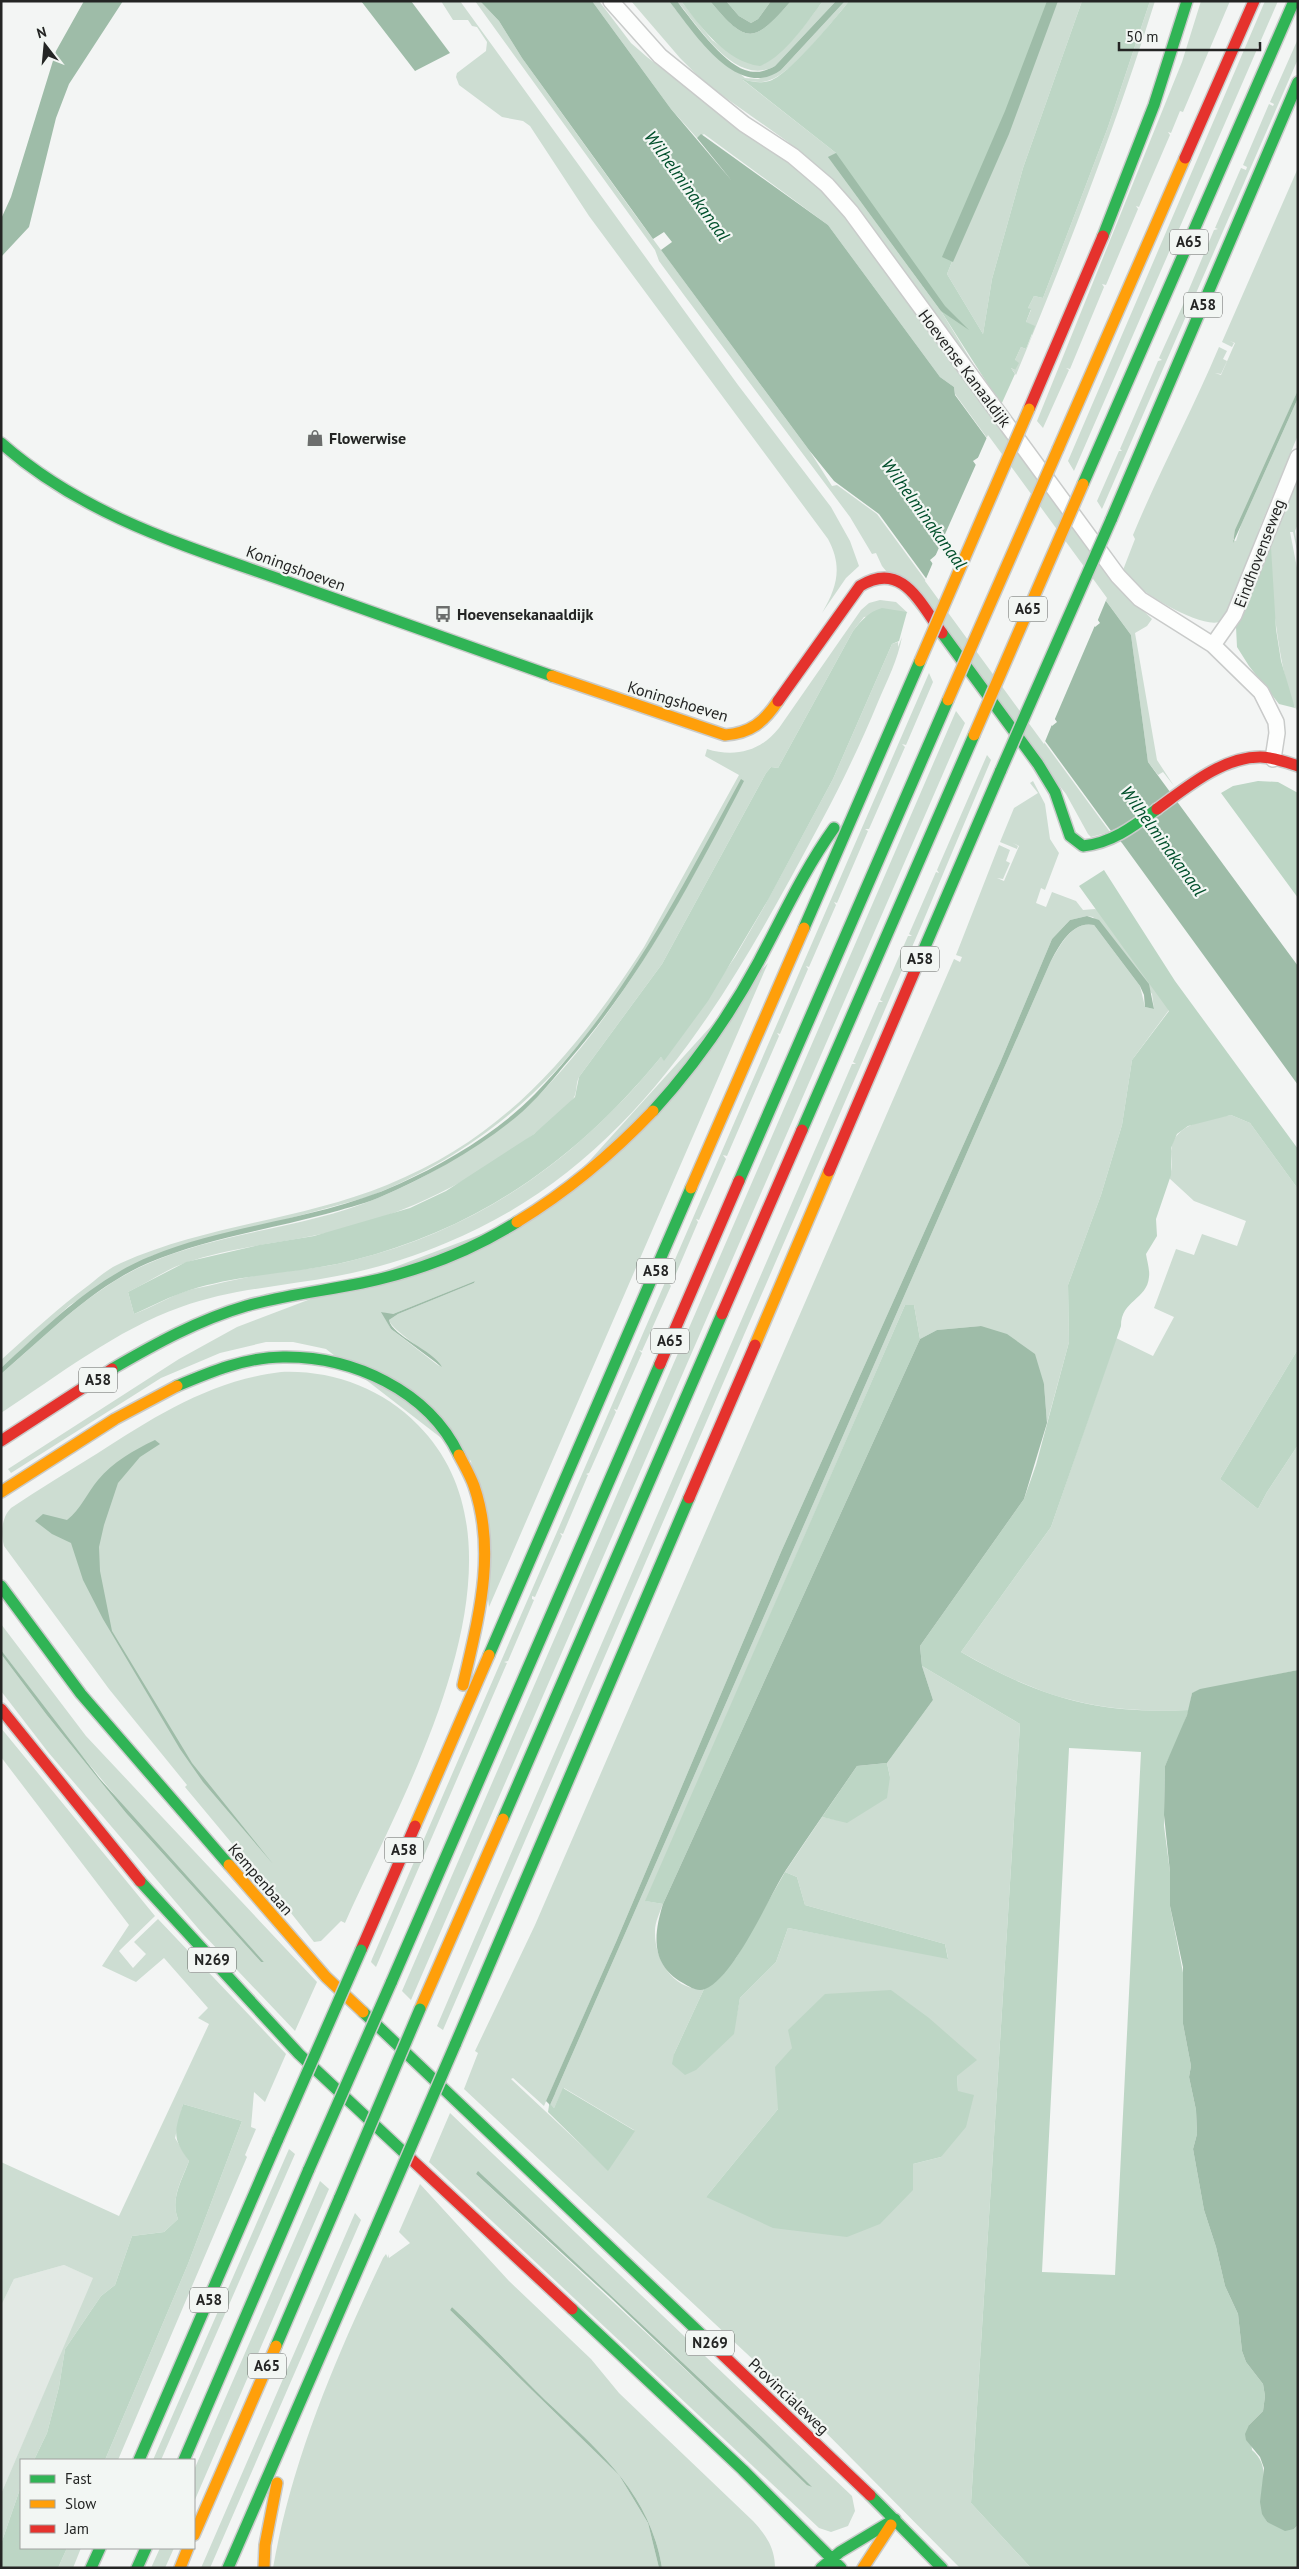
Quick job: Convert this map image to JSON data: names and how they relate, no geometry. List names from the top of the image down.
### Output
{
  "streets": {
    "main road": [
      "A65",
      "A58",
      "Koningshoeven",
      "Kempenbaan",
      "N269",
      "Provincialeweg"
    ],
    "street": ["Hoevense Kanaaldijk", "Eindhovenseweg"]
  },
  "crossings": [
    ["Hoevense Kanaaldijk", "Eindhovenseweg"],
    ["Hoevense Kanaaldijk", "Koningshoeven"],
    ["Kempenbaan", "Provincialeweg"]
  ],
  "water": ["Wilhelminakanaal"],
  "places": {
    "shop": ["Flowerwise"],
    "bus stop": ["Hoevensekanaaldijk"]
  },
  "legend": ["Fast", "Slow", "Jam"],
  "scale_bar": "50 m",
  "north": "top"
}
